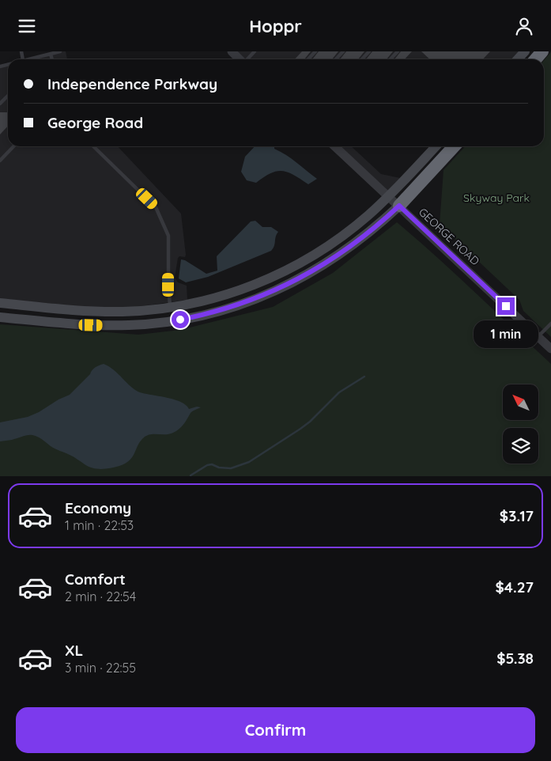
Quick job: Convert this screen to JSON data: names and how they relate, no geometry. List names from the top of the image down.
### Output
{
  "streets": {
    "street": ["GEORGE ROAD"]
  },
  "parks": ["Skyway Park"],
  "north": "top left",
  "page": {
    "header": "Hoppr",
    "banner": ["Independence Parkway", "George Road"],
    "bubble": "1 min",
    "list": [
      {
        "name": "Economy",
        "note": "1 min · 22:53",
        "value": "$3.17"
      },
      {
        "name": "Comfort",
        "note": "2 min · 22:54",
        "value": "$4.27"
      },
      {
        "name": "XL",
        "note": "3 min · 22:55",
        "value": "$5.38"
      }
    ],
    "buttons": "Confirm"
  }
}
